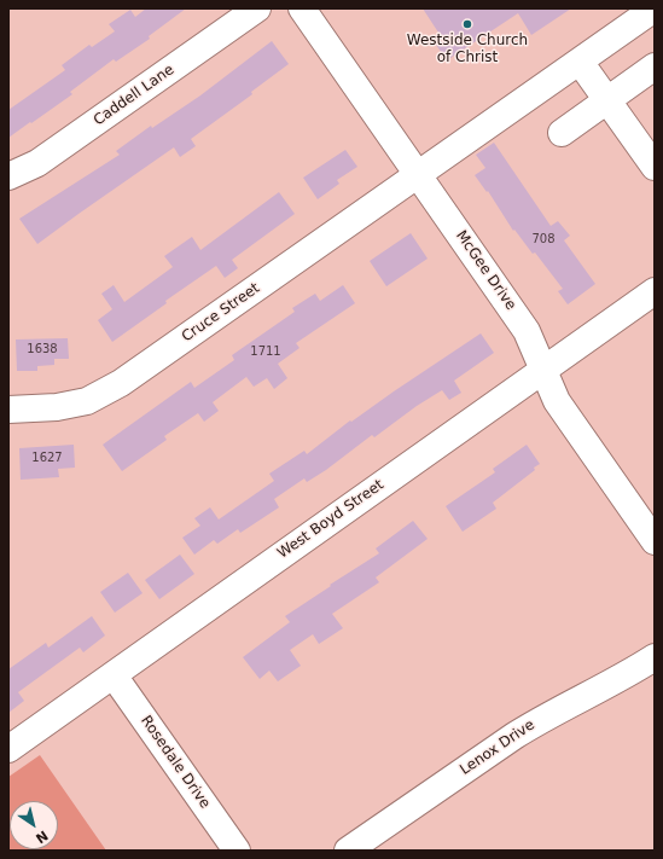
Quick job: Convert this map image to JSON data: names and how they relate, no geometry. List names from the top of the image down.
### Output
{
  "streets": {
    "street": [
      "Caddell Lane",
      "McGee Drive",
      "Cruce Street",
      "West Boyd Street",
      "Lenox Drive",
      "Rosedale Drive"
    ]
  },
  "crossings": [
    ["McGee Drive", "Cruce Street"],
    ["McGee Drive", "West Boyd Street"],
    ["West Boyd Street", "Rosedale Drive"]
  ],
  "places": ["Westside Church of Christ"],
  "house_numbers": [
    "708",
    "1638",
    "1711",
    "1627"
  ],
  "north": "bottom right"
}
